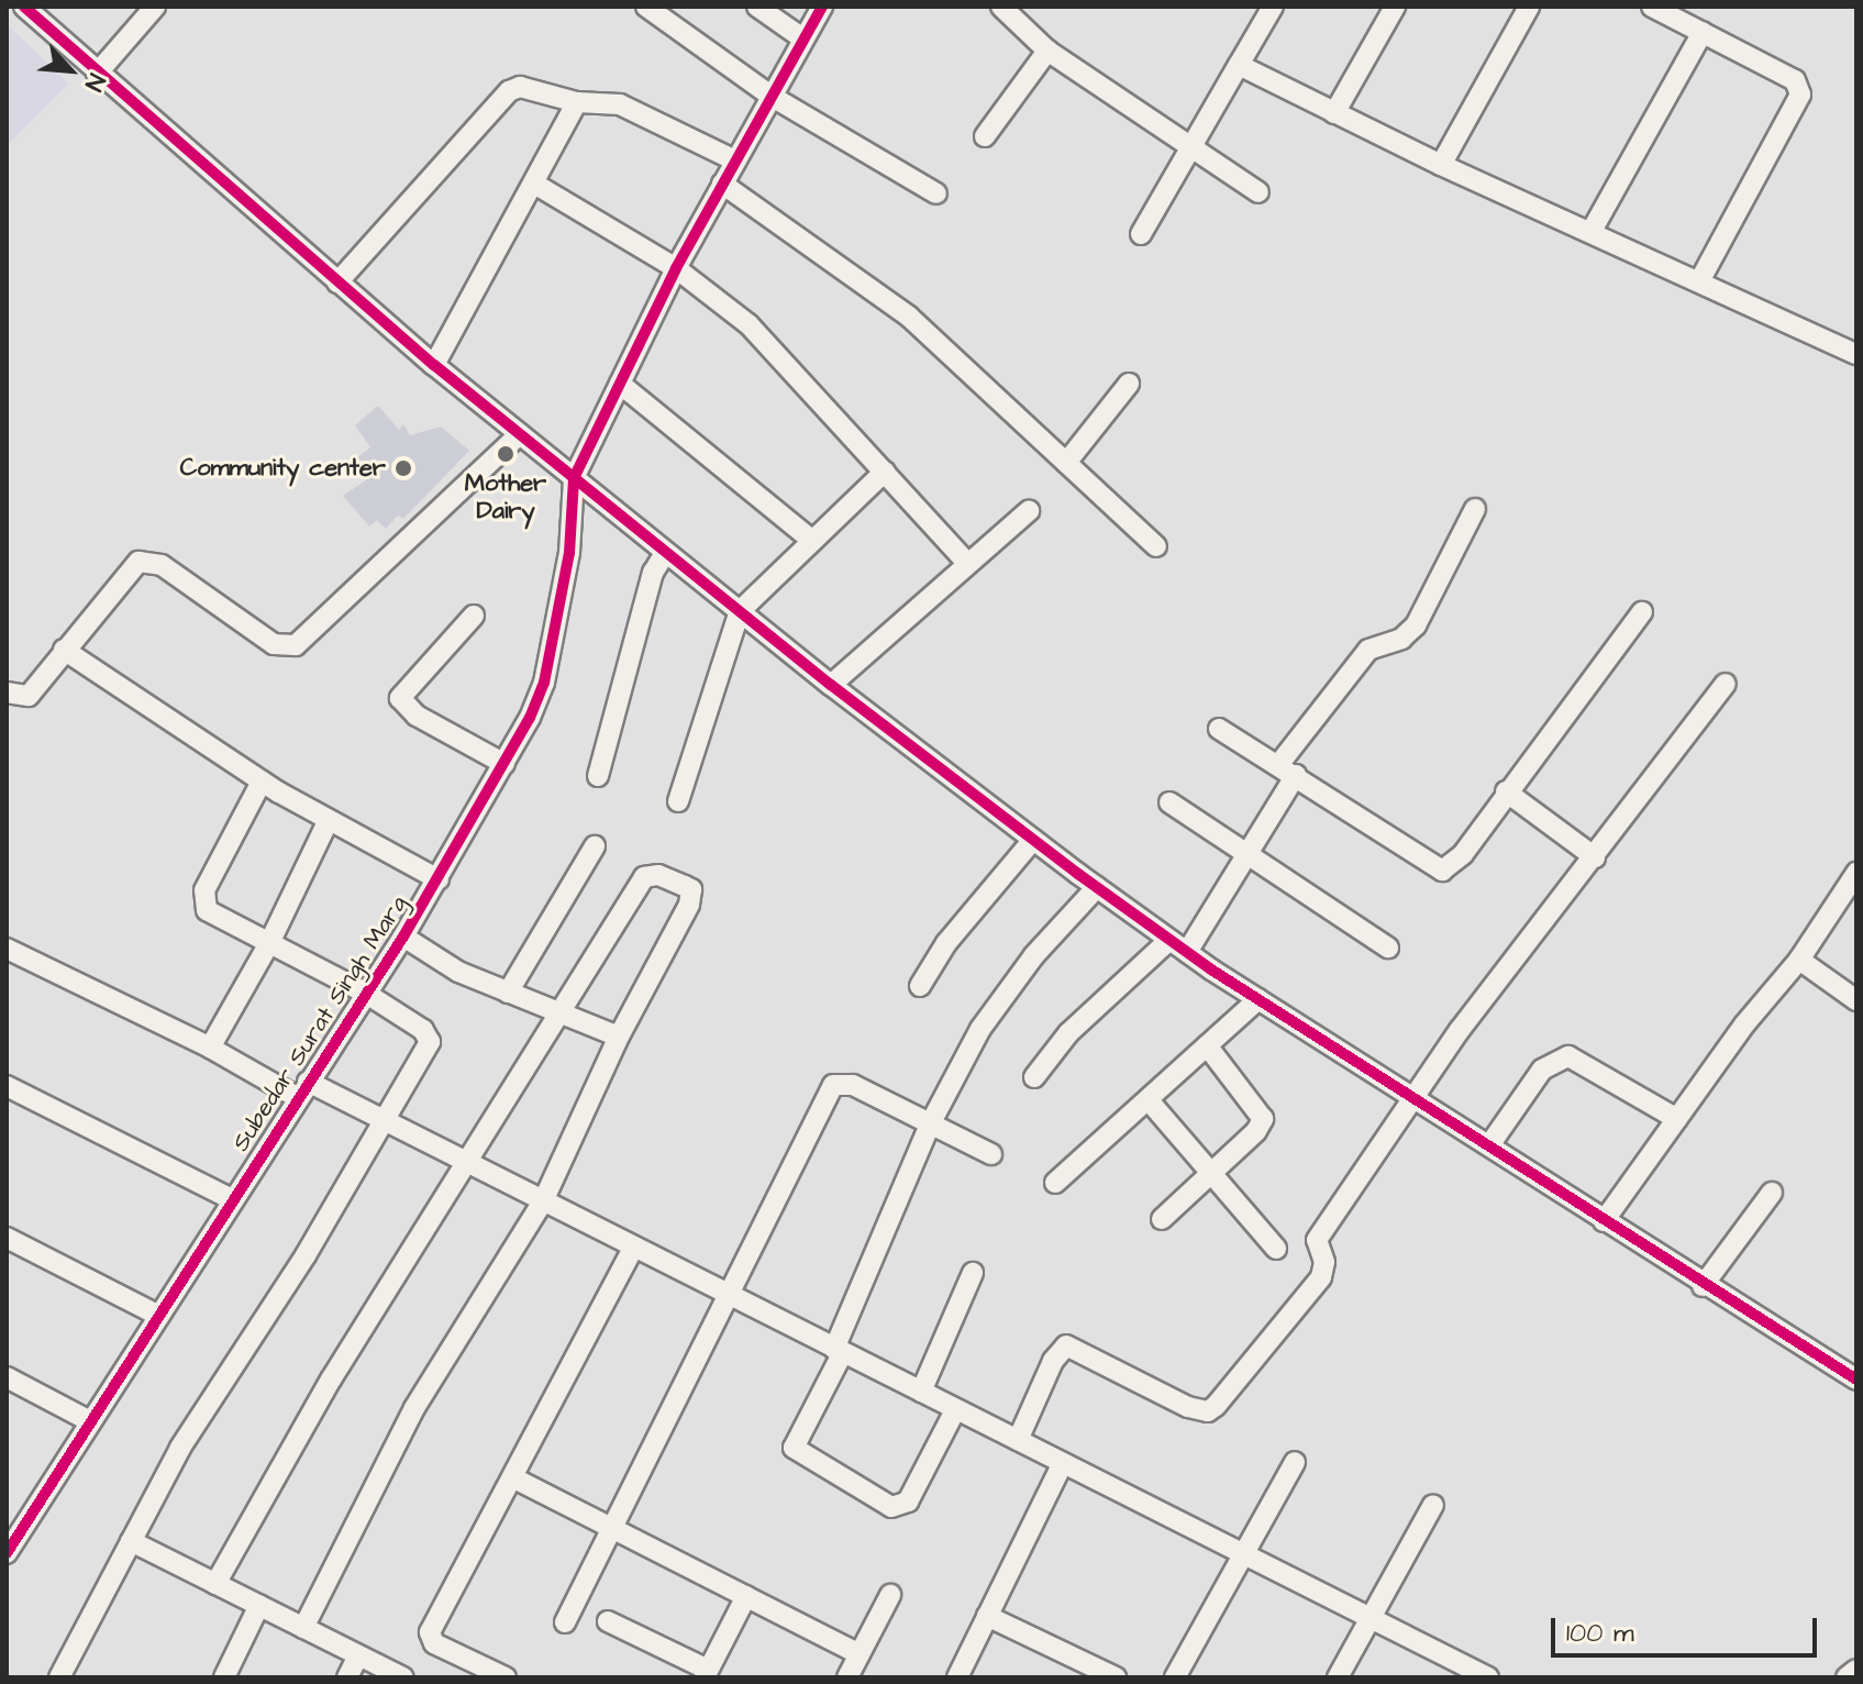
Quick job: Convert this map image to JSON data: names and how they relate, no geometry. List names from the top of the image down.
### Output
{
  "streets": {
    "street": ["Subedar Surat Singh Marg"]
  },
  "places": ["Mother Dairy", "Community center"],
  "scale_bar": "100 m",
  "north": "bottom right"
}
